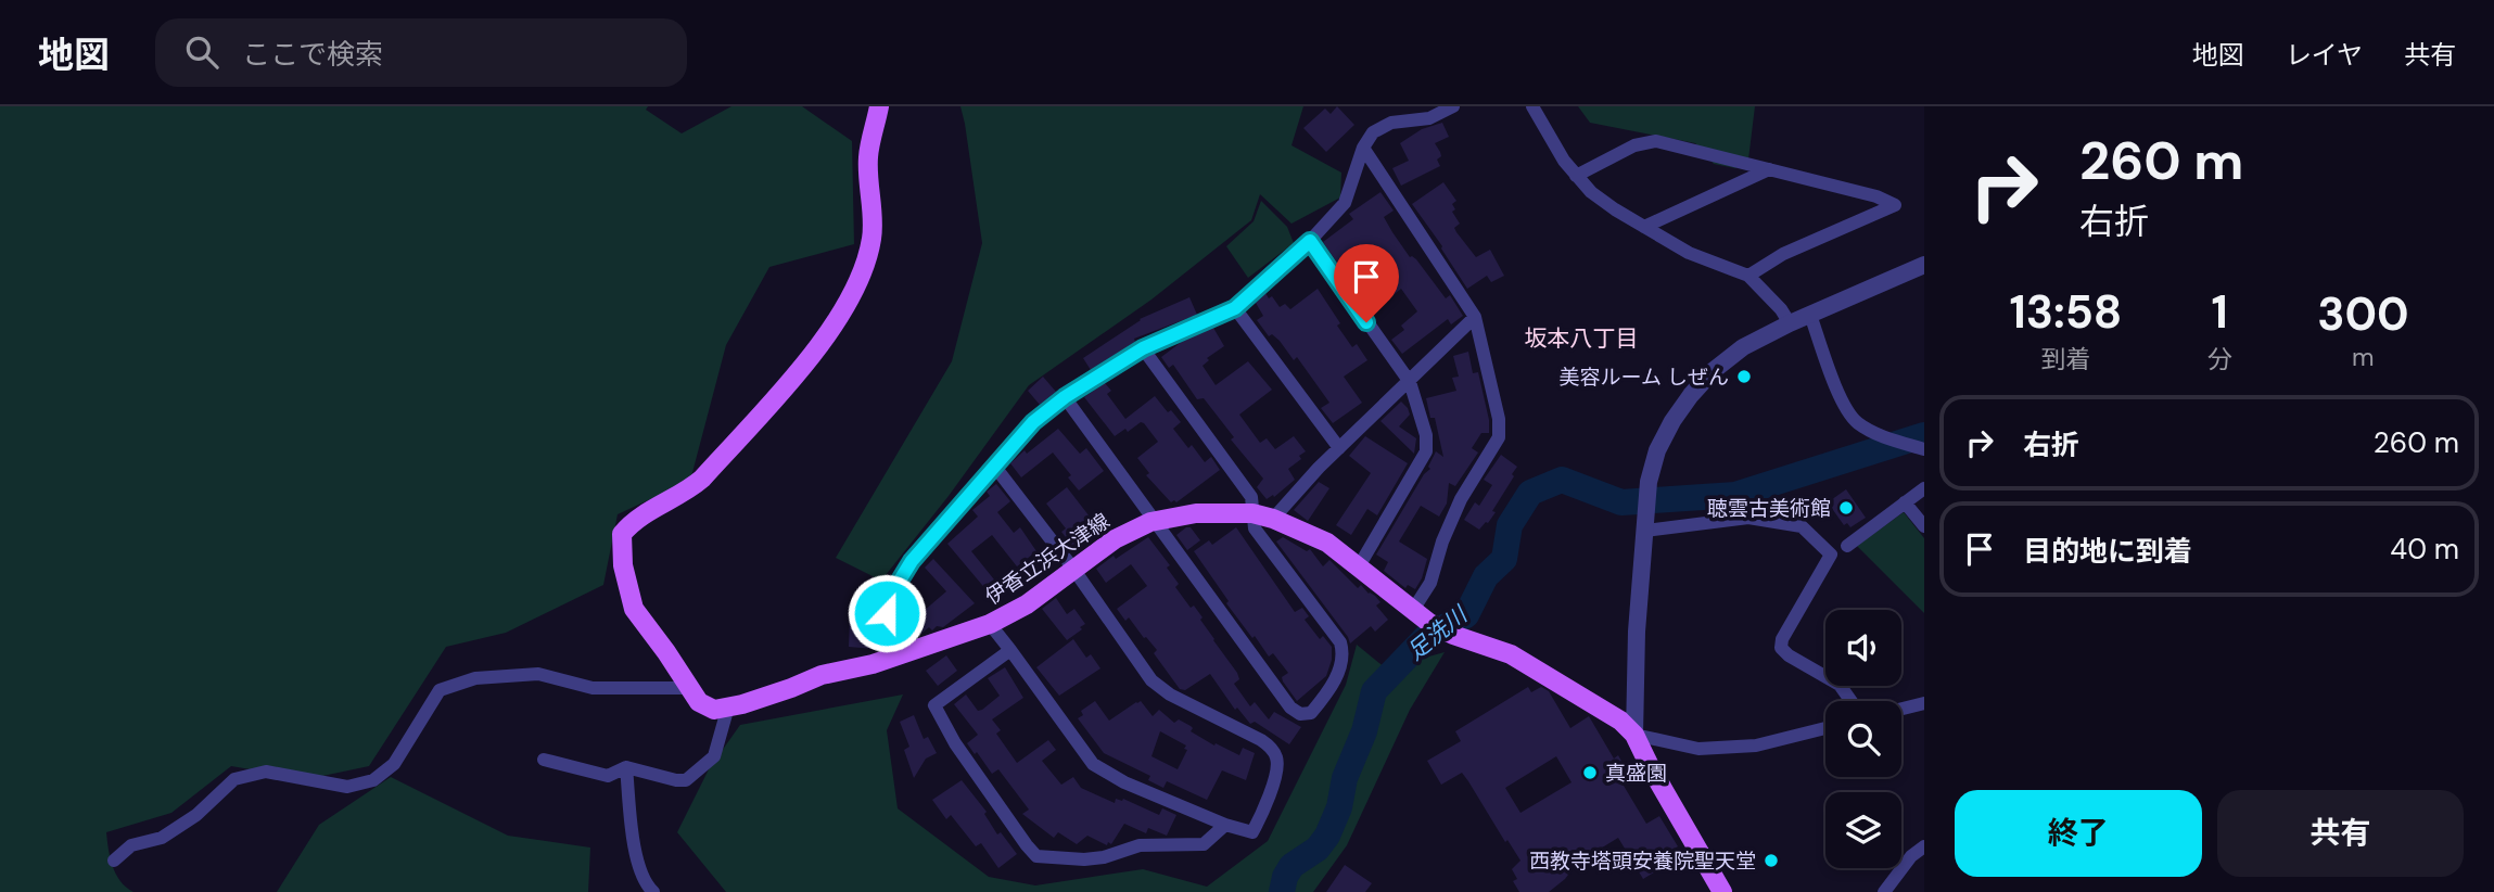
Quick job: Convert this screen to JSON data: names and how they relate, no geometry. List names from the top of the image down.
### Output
{
  "streets": {
    "main road": ["伊香立浜大津線"]
  },
  "districts": ["坂本八丁目"],
  "water": ["足洗川"],
  "places": [
    "美容ルーム しぜん",
    "聴雲古美術館",
    "真盛園",
    "西教寺塔頭安養院聖天堂"
  ],
  "page": {
    "header": "地図",
    "search": "ここで検索",
    "nav": ["地図", "レイヤ", "共有"],
    "turn": ["260 m", "右折"],
    "eta": [
      "13:58",
      "到着",
      "1",
      "分",
      "300",
      "m"
    ],
    "list": [
      {
        "name": "右折",
        "value": "260 m"
      },
      {
        "name": "目的地に到着",
        "value": "40 m"
      }
    ],
    "buttons": ["終了", "共有"]
  }
}
